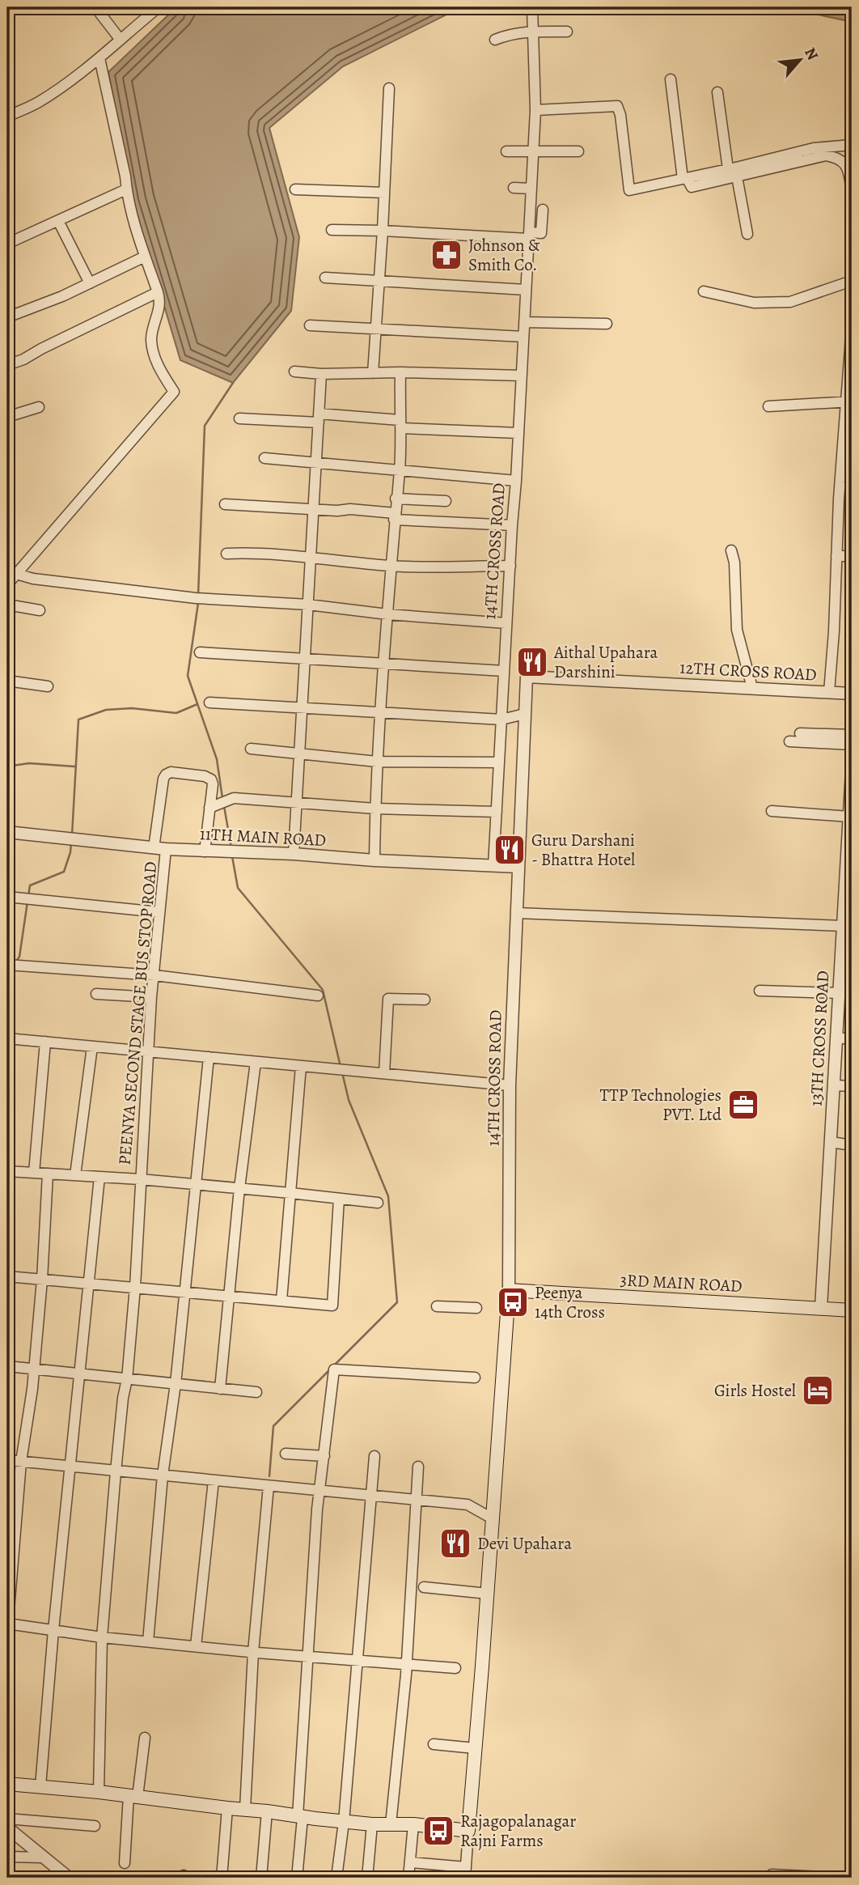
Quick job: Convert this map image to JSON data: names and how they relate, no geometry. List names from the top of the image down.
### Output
{
  "streets": {
    "main road": ["3RD MAIN ROAD"],
    "street": [
      "14TH CROSS ROAD",
      "12TH CROSS ROAD",
      "11TH MAIN ROAD",
      "PEENYA SECOND STAGE BUS STOP ROAD",
      "13TH CROSS ROAD"
    ]
  },
  "crossings": [
    ["14TH CROSS ROAD", "12TH CROSS ROAD"],
    ["14TH CROSS ROAD", "11TH MAIN ROAD"],
    ["14TH CROSS ROAD", "3RD MAIN ROAD"],
    ["12TH CROSS ROAD", "11TH MAIN ROAD"],
    ["11TH MAIN ROAD", "PEENYA SECOND STAGE BUS STOP ROAD"],
    ["13TH CROSS ROAD", "3RD MAIN ROAD"]
  ],
  "places": {
    "pharmacy": ["Johnson & Smith Co."],
    "restaurant": ["Aithal Upahara Darshini", "Guru Darshani - Bhattra Hotel", "Devi Upahara"],
    "office": ["TTP Technologies PVT. Ltd"],
    "bus stop": ["Peenya 14th Cross", "Rajagopalanagar Rajni Farms"],
    "hotel": ["Girls Hostel"]
  },
  "north": "top right"
}
